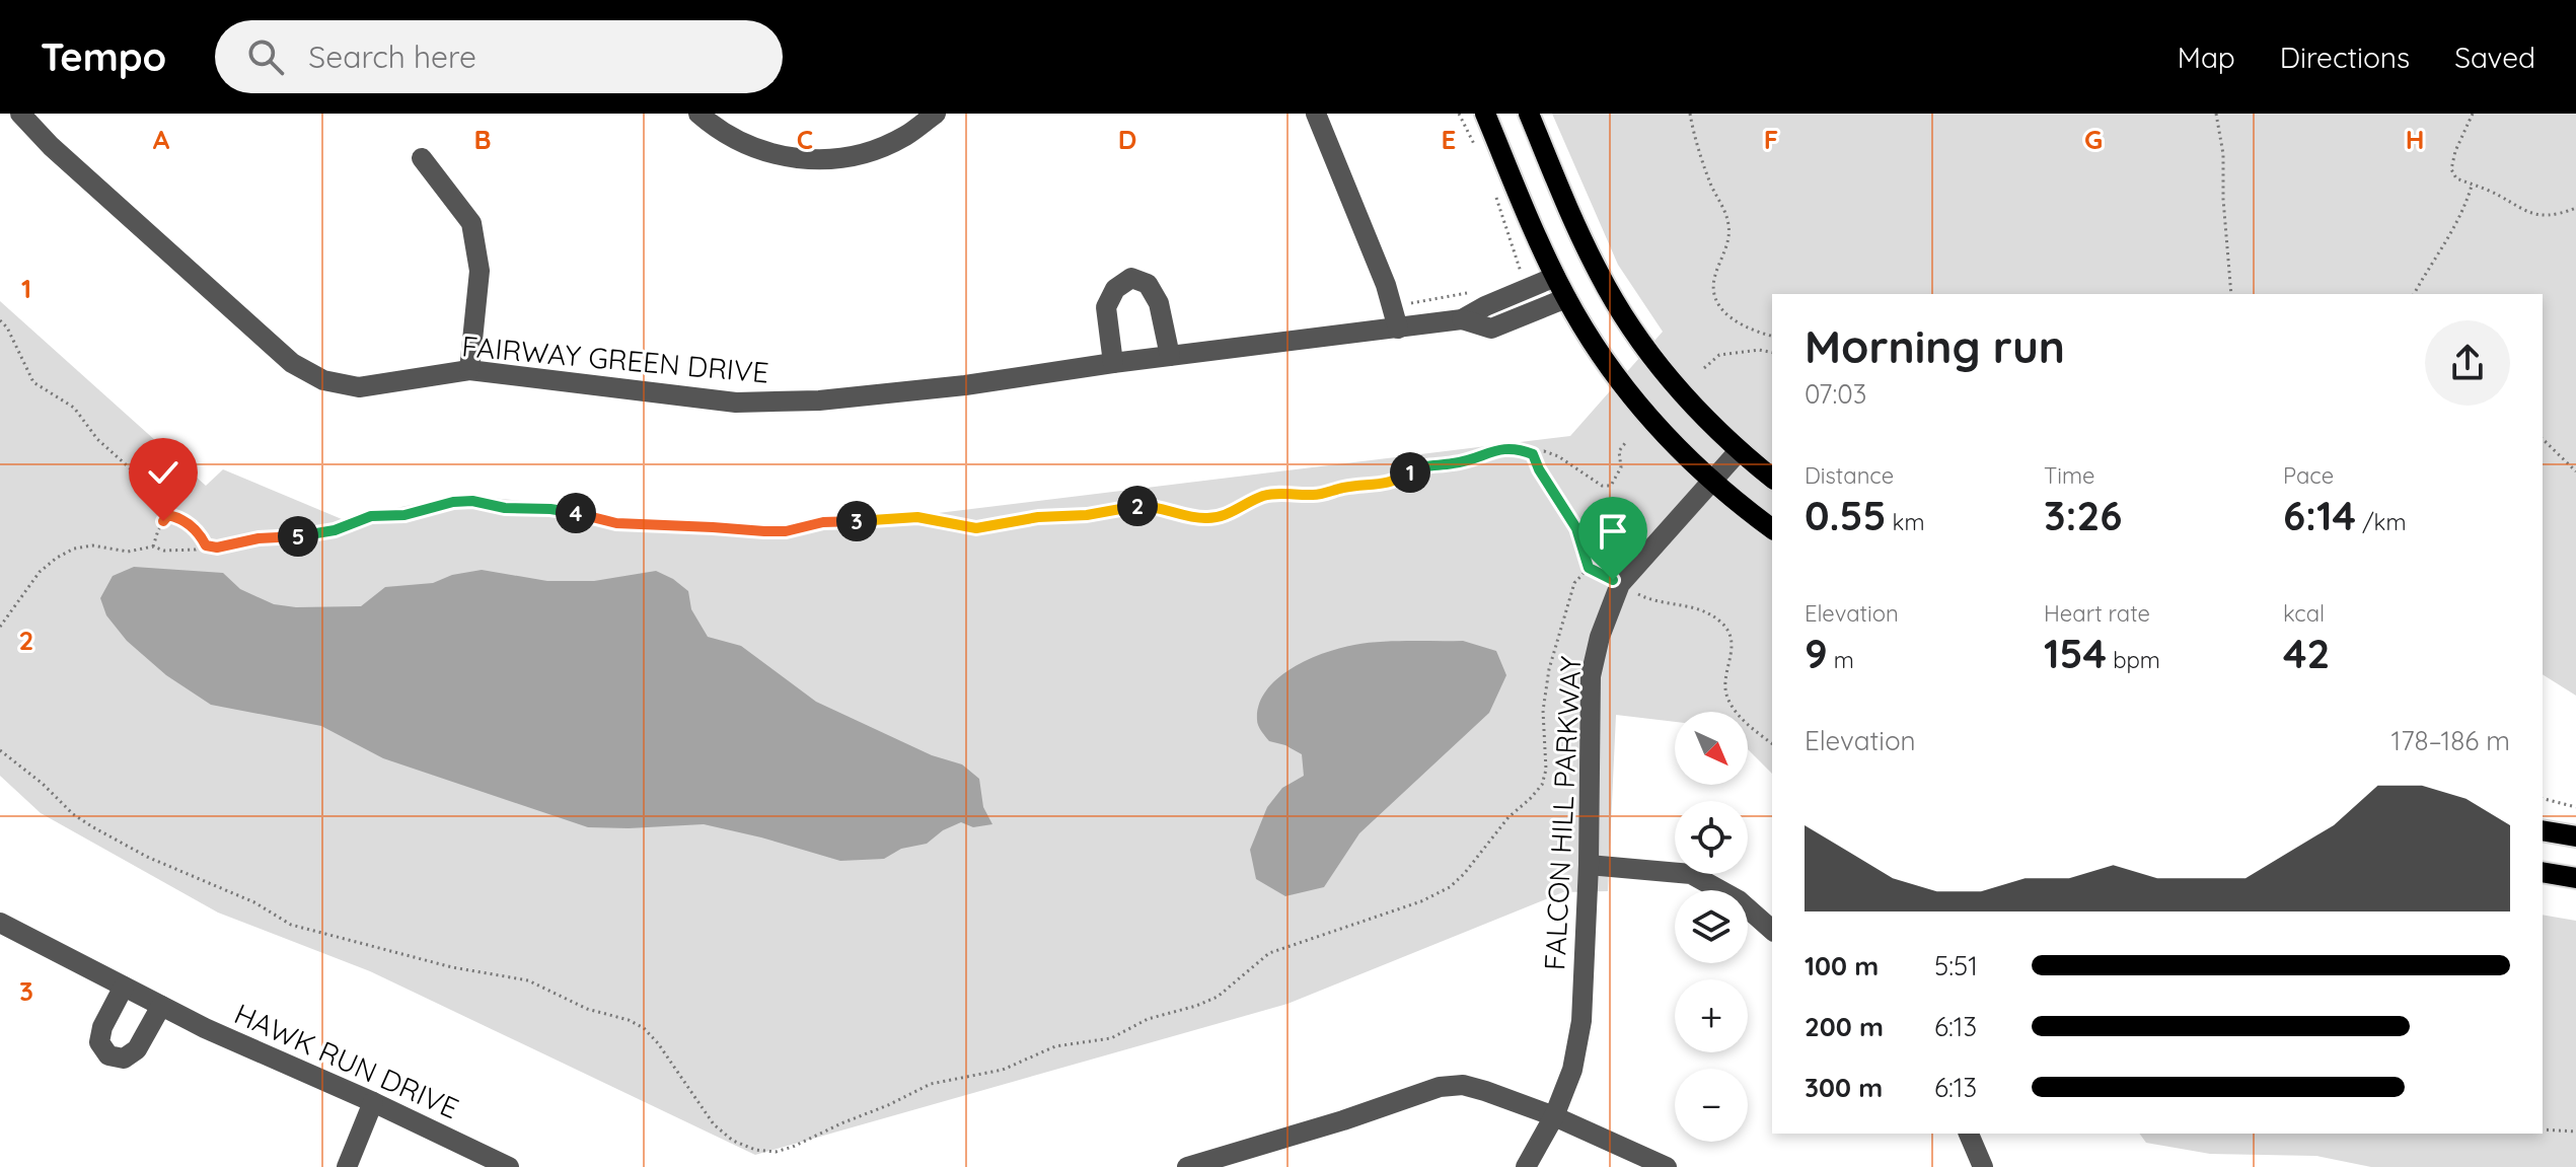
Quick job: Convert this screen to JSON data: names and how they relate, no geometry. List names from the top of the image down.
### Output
{
  "streets": {
    "street": ["FAIRWAY GREEN DRIVE", "FALCON HILL PARKWAY", "HAWK RUN DRIVE"]
  },
  "north": "bottom right",
  "page": {
    "header": "Tempo",
    "search": "Search here",
    "nav": ["Map", "Directions", "Saved"],
    "heading": ["Morning run", "07:03"],
    "stats": [
      ["Distance", "0.55 km"],
      ["Time", "3:26"],
      ["Pace", "6:14 /km"],
      ["Elevation", "9 m"],
      ["Heart rate", "154 bpm"],
      ["kcal", "42"]
    ],
    "pins": [
      "1",
      "2",
      "4",
      "3",
      "5"
    ],
    "chart": ["Elevation", "178–186 m"],
    "map_buttons": ["+", "−"],
    "list": [
      {
        "name": "100 m",
        "note": "5:51"
      },
      {
        "name": "200 m",
        "note": "6:13"
      },
      {
        "name": "300 m",
        "note": "6:13"
      }
    ]
  },
  "grid": {
    "columns": [
      "A",
      "B",
      "C",
      "D",
      "E",
      "F",
      "G",
      "H"
    ],
    "rows": ["1", "2", "3"]
  }
}
